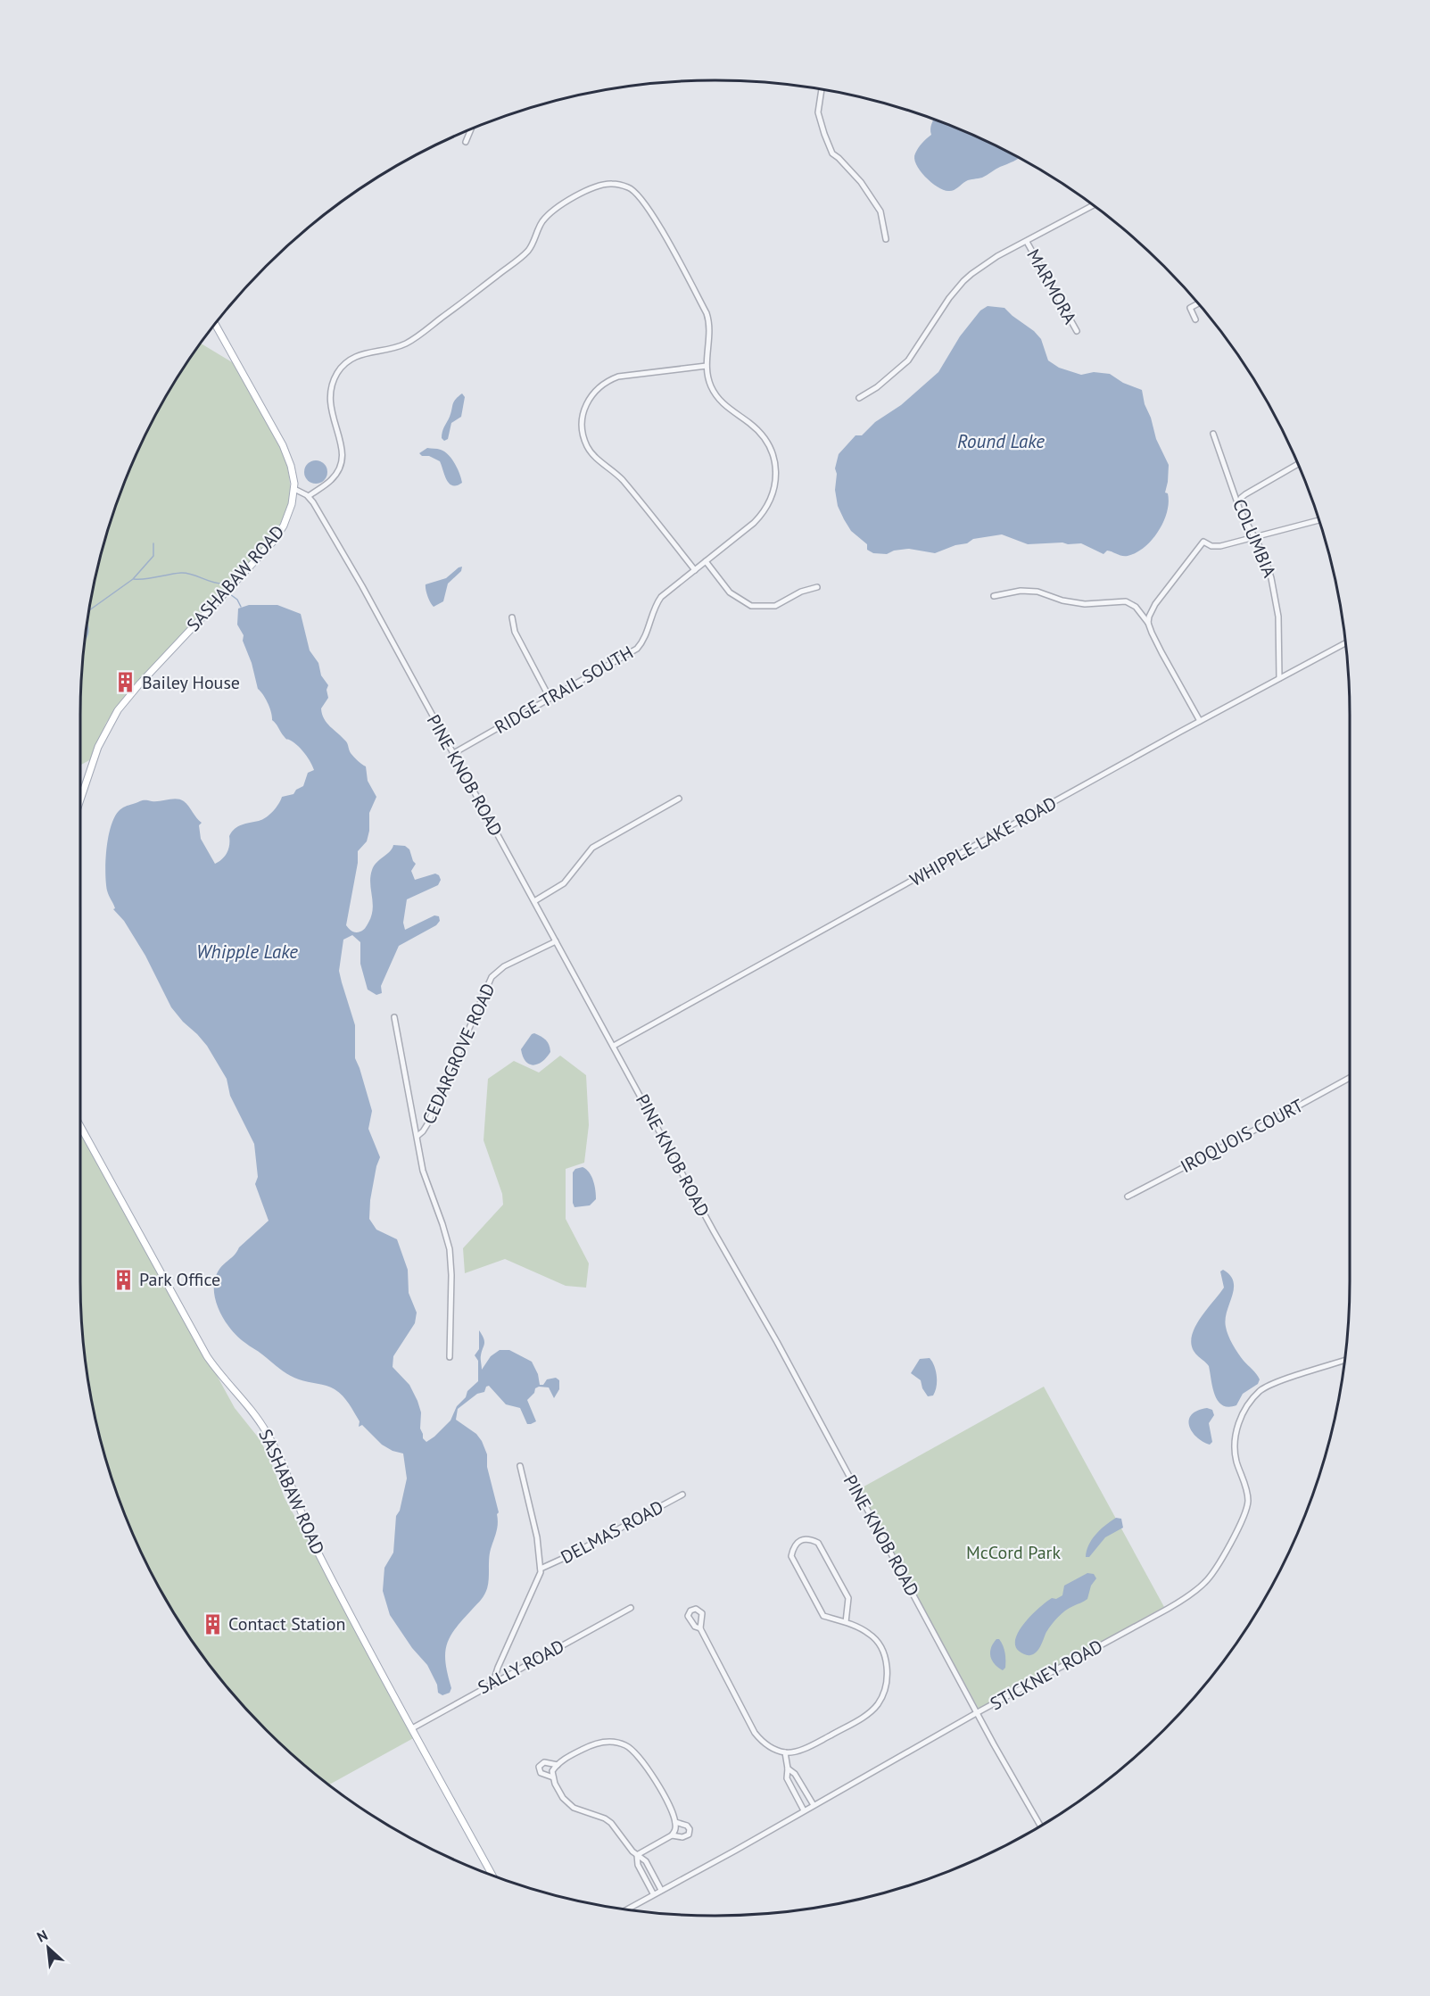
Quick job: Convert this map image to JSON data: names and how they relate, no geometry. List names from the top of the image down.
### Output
{
  "streets": {
    "main road": ["SASHABAW ROAD"],
    "street": [
      "MARMORA",
      "COLUMBIA",
      "RIDGE TRAIL SOUTH",
      "PINE KNOB ROAD",
      "WHIPPLE LAKE ROAD",
      "CEDARGROVE ROAD",
      "IROQUOIS COURT",
      "DELMAS ROAD",
      "SALLY ROAD",
      "STICKNEY ROAD"
    ]
  },
  "crossings": [
    ["COLUMBIA", "WHIPPLE LAKE ROAD"],
    ["SASHABAW ROAD", "SALLY ROAD"],
    ["RIDGE TRAIL SOUTH", "PINE KNOB ROAD"],
    ["PINE KNOB ROAD", "WHIPPLE LAKE ROAD"],
    ["PINE KNOB ROAD", "CEDARGROVE ROAD"],
    ["PINE KNOB ROAD", "STICKNEY ROAD"]
  ],
  "water": ["Round Lake", "Whipple Lake"],
  "parks": ["McCord Park"],
  "places": {
    "building": ["Bailey House", "Park Office", "Contact Station"]
  },
  "north": "top left"
}
